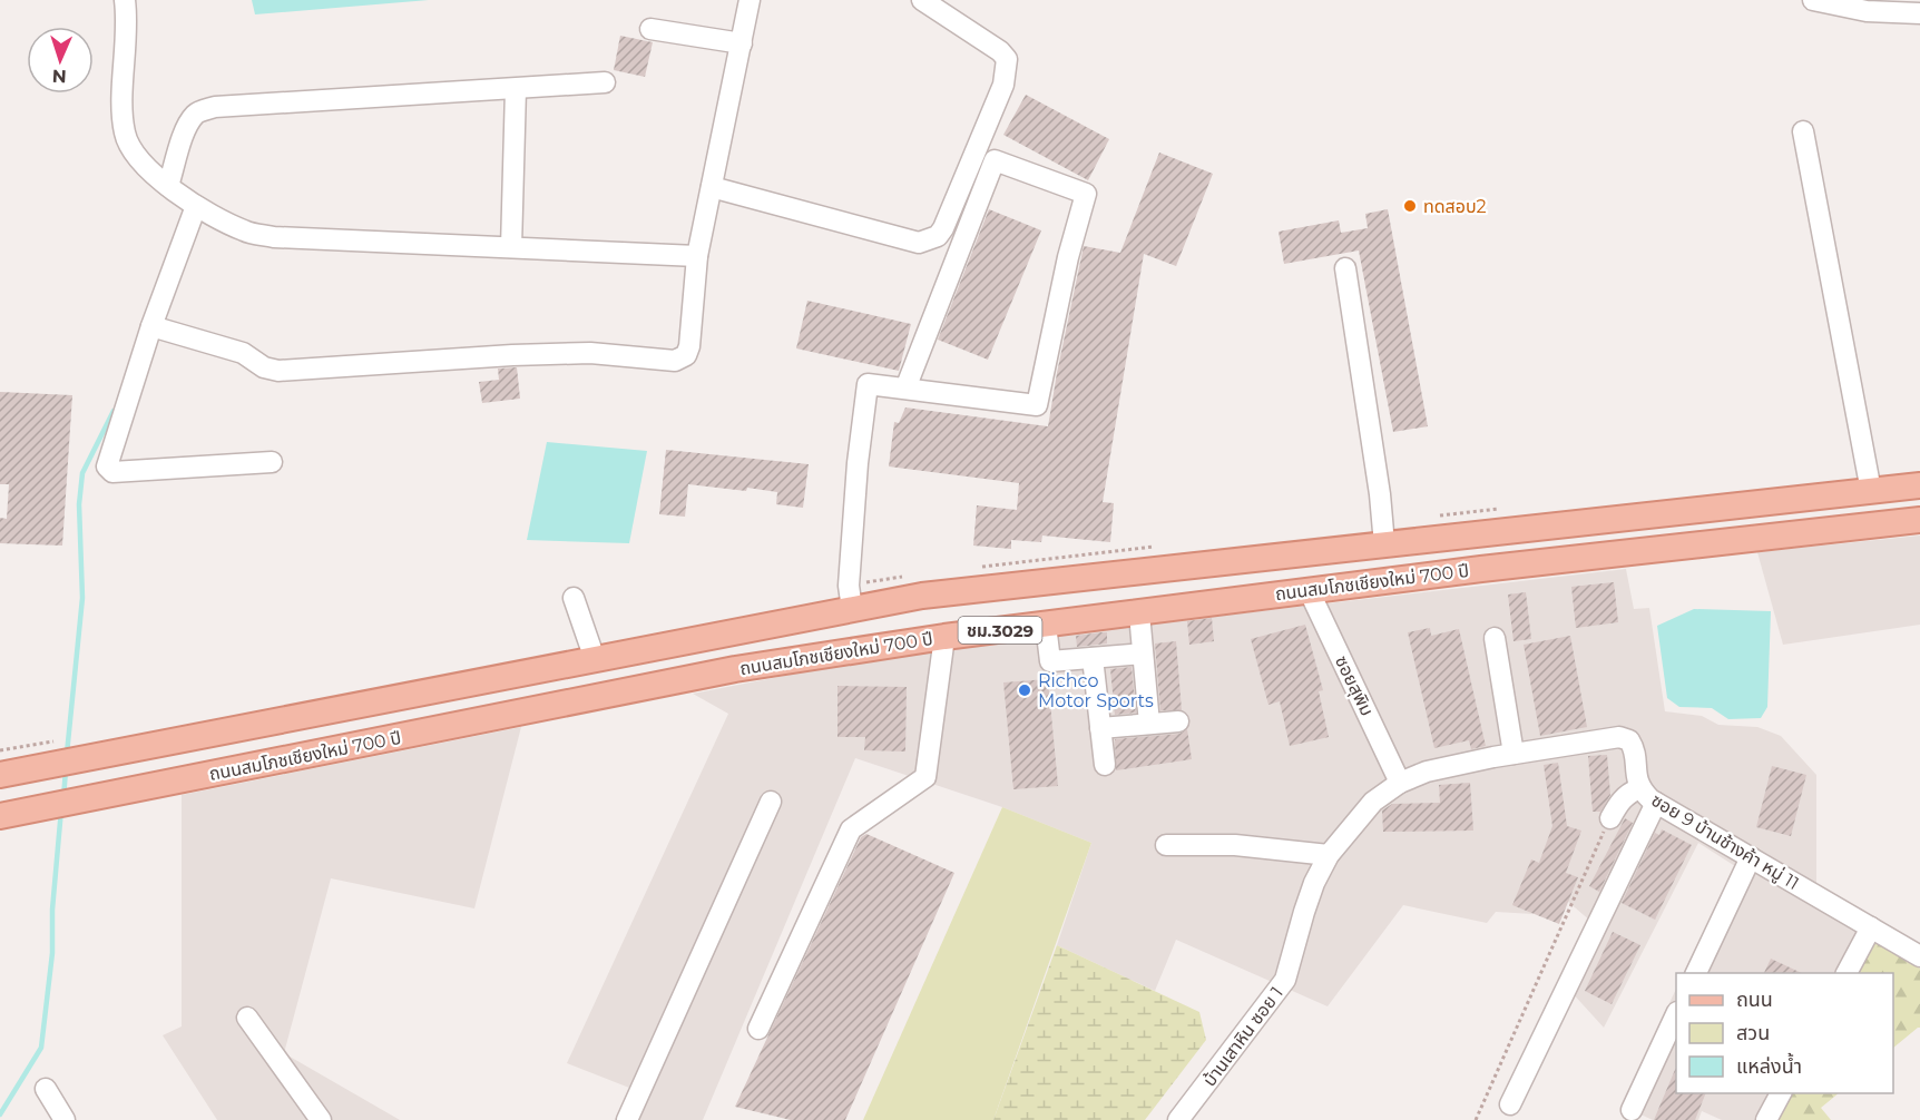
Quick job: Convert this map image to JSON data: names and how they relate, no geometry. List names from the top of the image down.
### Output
{
  "streets": {
    "main road": ["ถนนสมโภชเชียงใหม่ 700 ปี", "ชม.3029"],
    "street": ["ซอยสุพิม", "ซอย 9 บ้านช้างค้า หมู่ 11", "บ้านเสาหิน ซอย 1"]
  },
  "crossings": [
    ["ถนนสมโภชเชียงใหม่ 700 ปี", "ซอยสุพิม"],
    ["ซอยสุพิม", "ซอย 9 บ้านช้างค้า หมู่ 11"],
    ["ซอยสุพิม", "บ้านเสาหิน ซอย 1"],
    ["ซอย 9 บ้านช้างค้า หมู่ 11", "บ้านเสาหิน ซอย 1"]
  ],
  "places": ["ทดสอบ2", "Richco Motor Sports"],
  "legend": ["ถนน", "สวน", "แหล่งน้ำ"],
  "north": "bottom"
}
